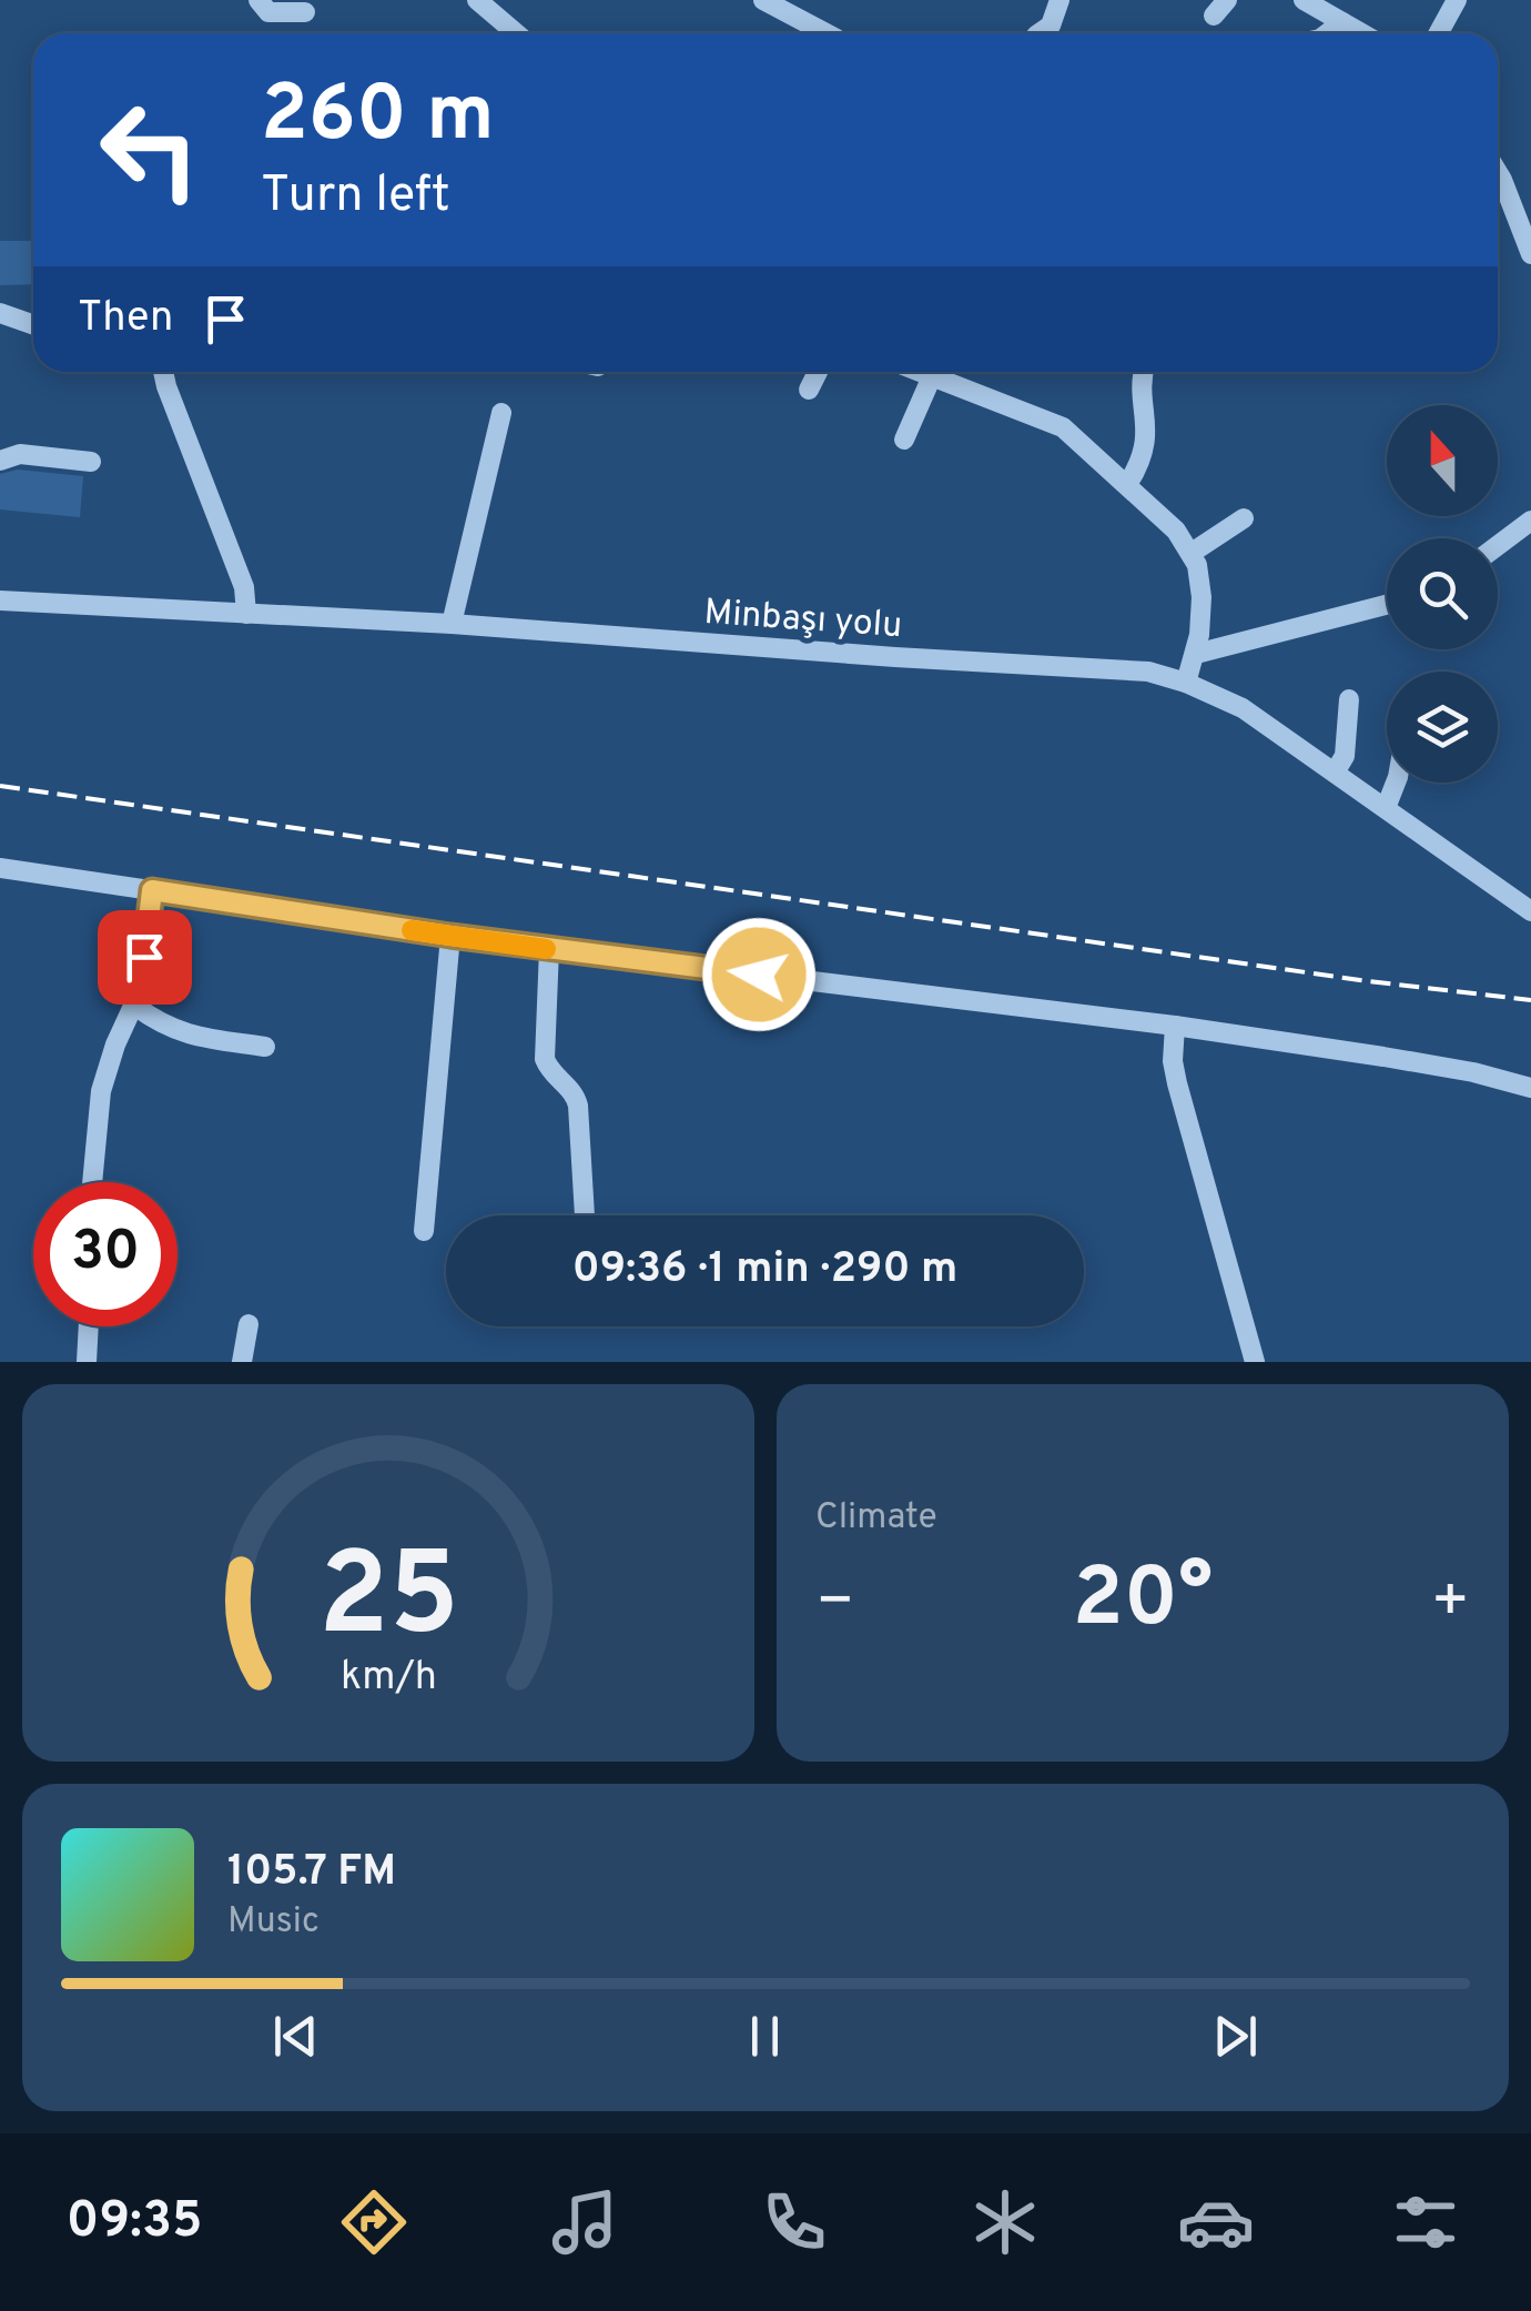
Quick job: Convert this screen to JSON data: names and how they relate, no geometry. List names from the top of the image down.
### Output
{
  "streets": {
    "street": ["Minbaşı yolu"]
  },
  "north": "top",
  "page": {
    "turn": ["260 m", "Turn left"],
    "then": "Then",
    "limit": "30",
    "trip": "09:36 · 1 min · 290 m",
    "tile": "Climate",
    "heat": ["−", "20°", "+"],
    "song": ["105.7 FM", "Music"],
    "tabs": "09:35",
    "gauge": ["25", "km/h"]
  }
}
